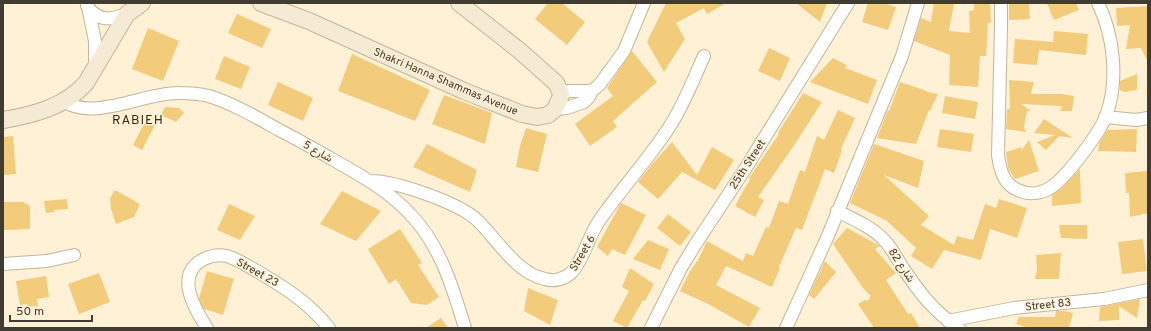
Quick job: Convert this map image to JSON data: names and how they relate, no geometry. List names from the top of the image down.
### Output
{
  "streets": {
    "street": [
      "Shakri Hanna Shammas Avenue",
      "شارع 5",
      "25th Street",
      "Street 6",
      "شارع 82",
      "Street 23",
      "Street 83"
    ]
  },
  "crossings": [
    ["شارع 5", "Street 6"],
    ["شارع 82", "Street 83"]
  ],
  "districts": ["RABIEH"],
  "scale_bar": "50 m"
}
